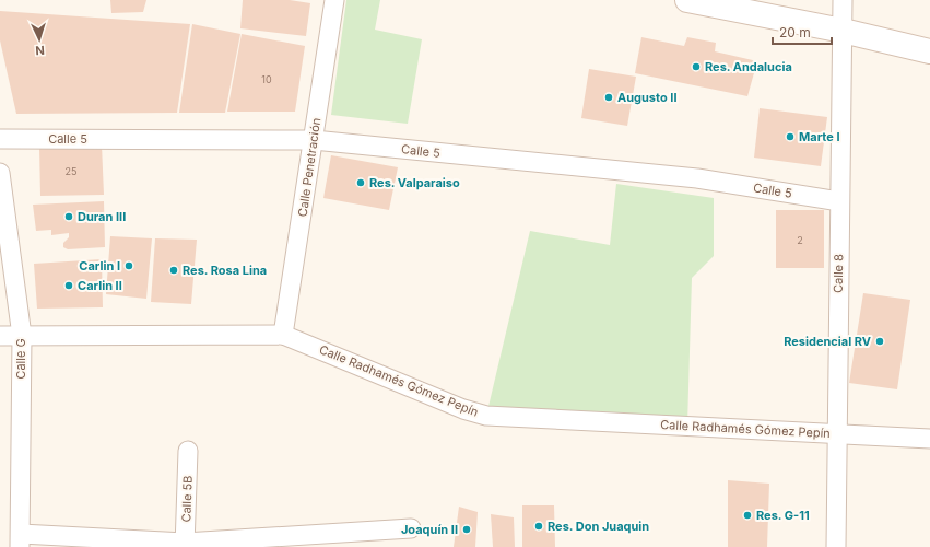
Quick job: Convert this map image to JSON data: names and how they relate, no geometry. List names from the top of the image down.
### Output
{
  "streets": {
    "street": [
      "Calle 5",
      "Calle Penetración",
      "Calle 8",
      "Calle G",
      "Calle Radhamés Gómez Pepín",
      "Calle 5B"
    ]
  },
  "crossings": [
    ["Calle 5", "Calle Penetración"],
    ["Calle 5", "Calle 8"],
    ["Calle Penetración", "Calle Radhamés Gómez Pepín"],
    ["Calle 8", "Calle Radhamés Gómez Pepín"],
    ["Calle G", "Calle Radhamés Gómez Pepín"]
  ],
  "places": [
    "Res. Andalucia",
    "Augusto II",
    "Marte I",
    "Res. Valparaiso",
    "Duran III",
    "Carlin I",
    "Res. Rosa Lina",
    "Carlin II",
    "Residencial RV",
    "Res. G-11",
    "Res. Don Juaquin",
    "Joaquín II"
  ],
  "house_numbers": ["10", "25", "2"],
  "scale_bar": "20 m",
  "north": "bottom"
}
